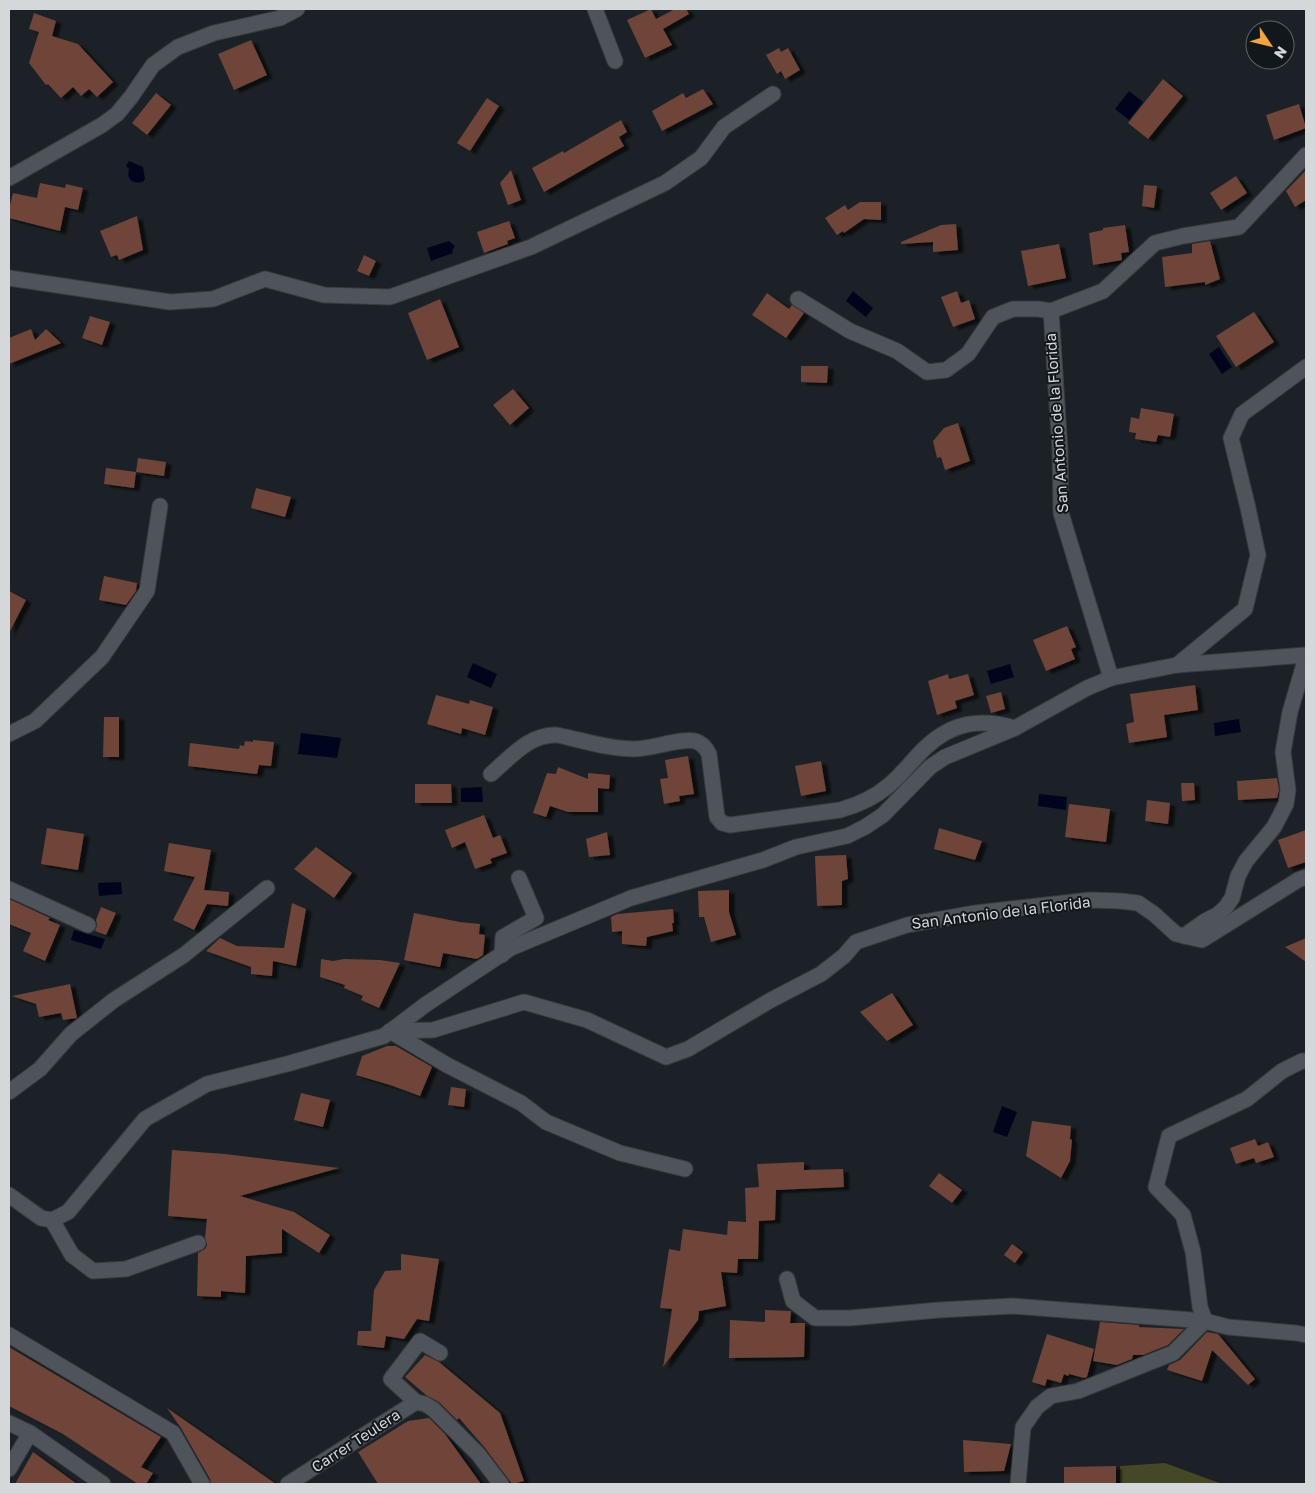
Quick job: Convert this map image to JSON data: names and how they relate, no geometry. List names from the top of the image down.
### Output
{
  "streets": {
    "street": ["San Antonio de la Florida", "Carrer Teulera"]
  },
  "north": "bottom right"
}
